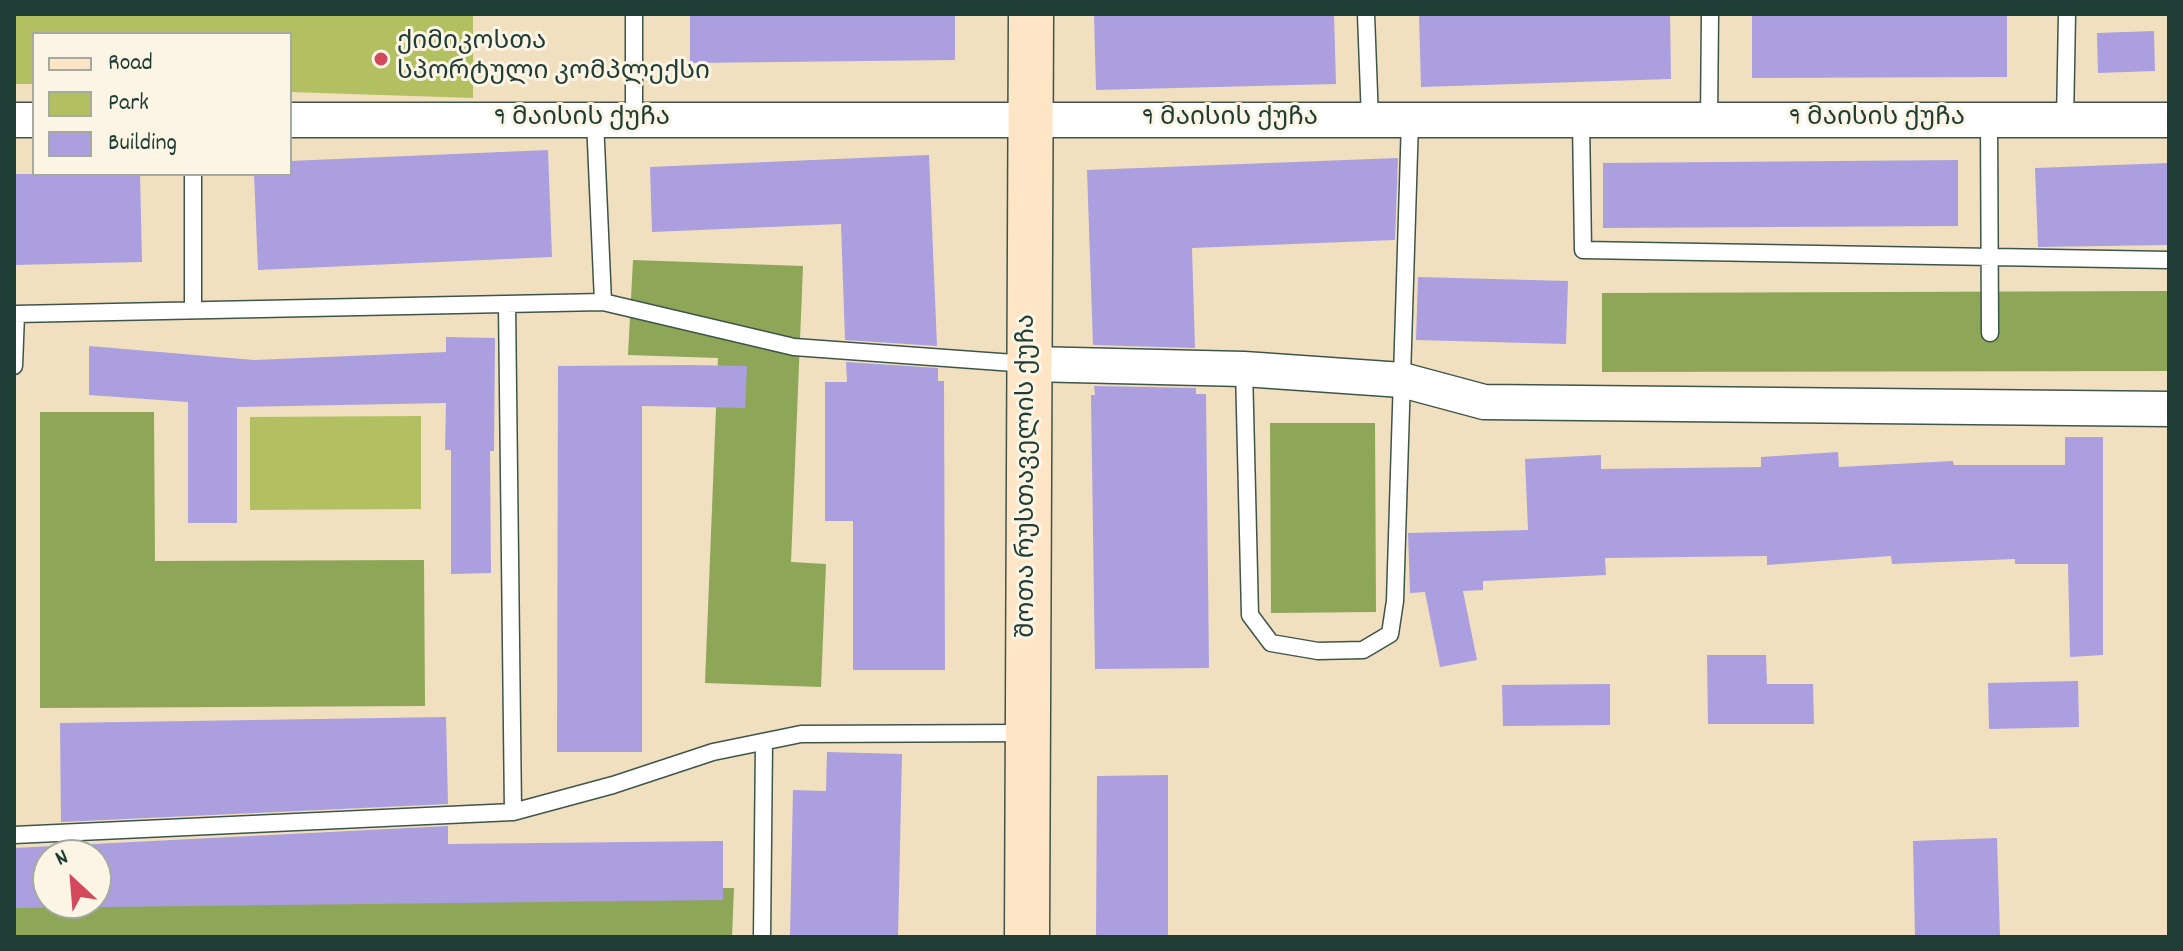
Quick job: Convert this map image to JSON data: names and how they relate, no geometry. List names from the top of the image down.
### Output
{
  "streets": {
    "street": ["9 მაისის ქუჩა", "შოთა რუსთაველის ქუჩა"]
  },
  "crossings": [
    ["9 მაისის ქუჩა", "შოთა რუსთაველის ქუჩა"]
  ],
  "places": ["ქიმიკოსთა სპორტული კომპლექსი"],
  "legend": ["Road", "Park", "Building"],
  "north": "top left"
}
